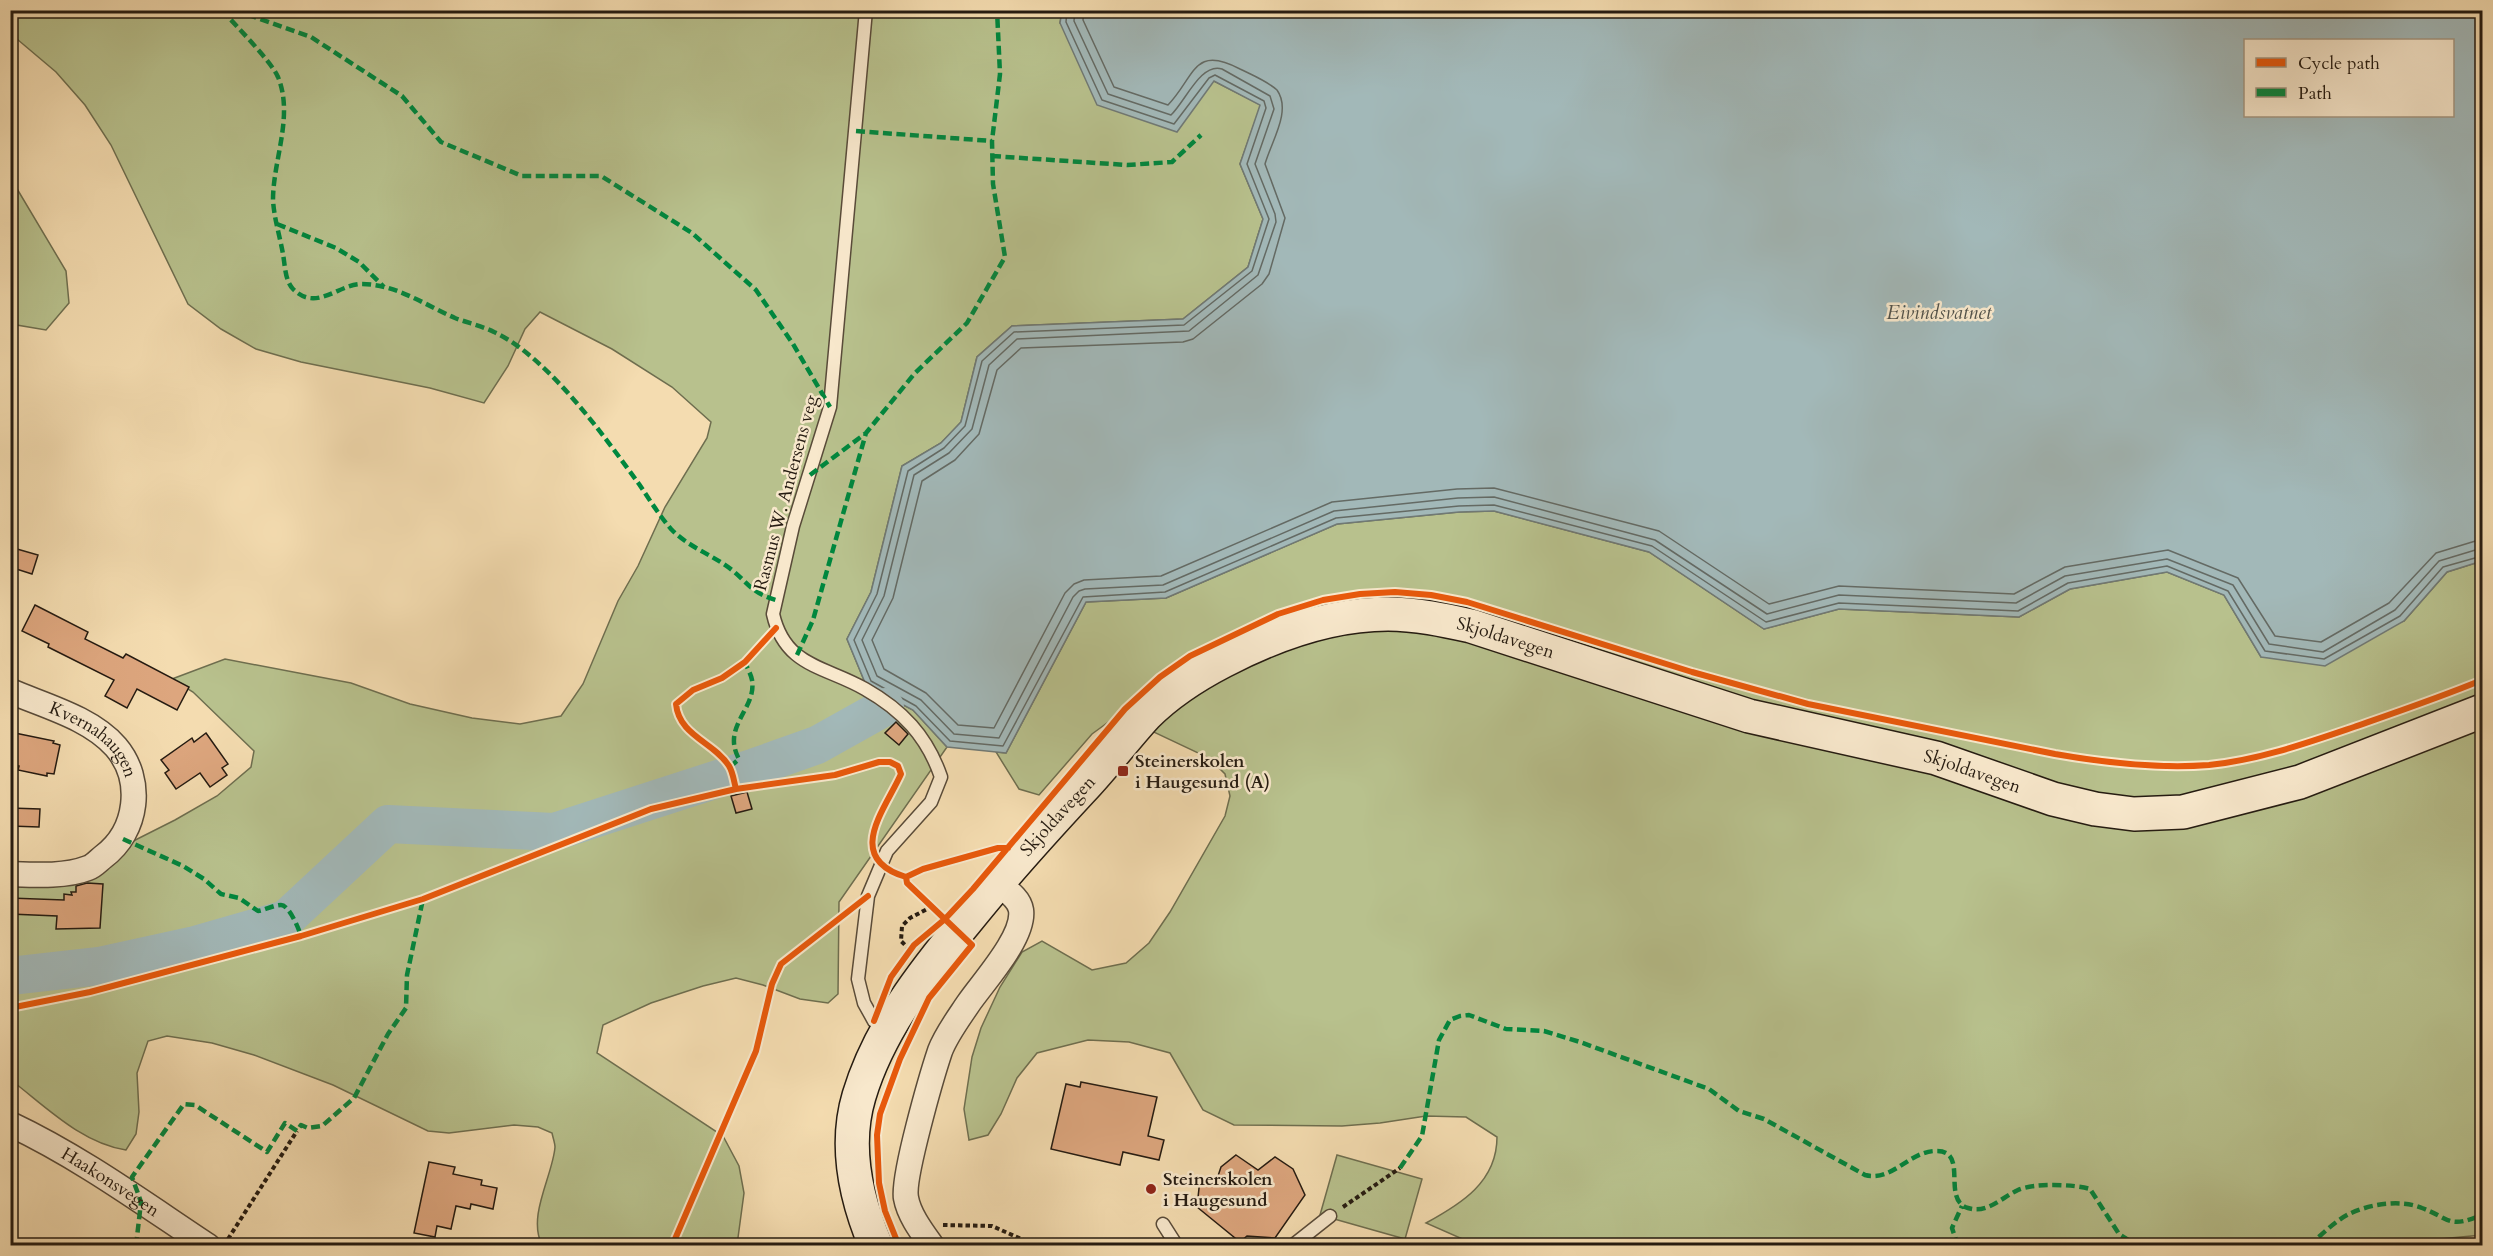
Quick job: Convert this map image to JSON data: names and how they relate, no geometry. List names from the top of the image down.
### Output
{
  "streets": {
    "main road": ["Skjoldavegen"],
    "street": ["Kvernahaugen", "Haakonsvegen"],
    "lane": ["Rasmus W. Andersens veg"]
  },
  "crossings": [
    ["Rasmus W. Andersens veg", "Skjoldavegen"]
  ],
  "water": ["Eivindsvatnet"],
  "places": {
    "transit": ["Steinerskolen i Haugesund (A)"],
    "other": ["Steinerskolen i Haugesund"]
  },
  "legend": ["Cycle path", "Path"]
}
